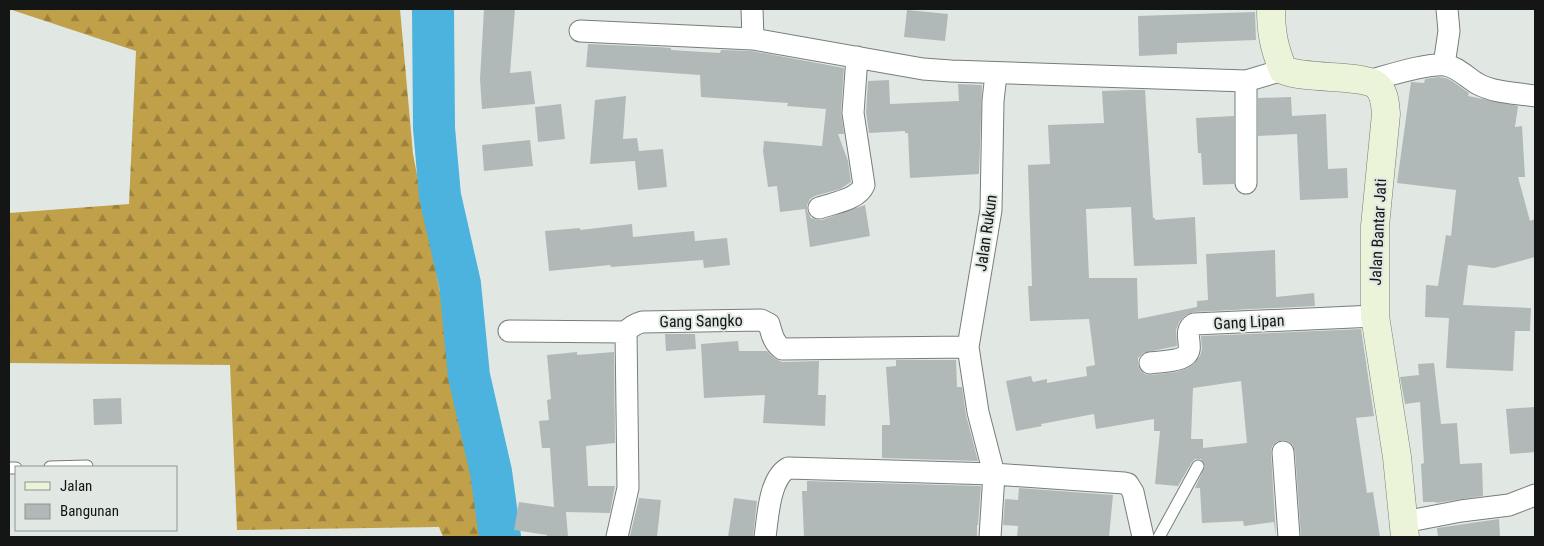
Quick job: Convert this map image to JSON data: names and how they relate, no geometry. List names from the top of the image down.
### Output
{
  "streets": {
    "street": [
      "Jalan Bantar Jati",
      "Jalan Rukun",
      "Gang Sangko",
      "Gang Lipan"
    ]
  },
  "crossings": [
    ["Jalan Bantar Jati", "Gang Lipan"],
    ["Jalan Rukun", "Gang Sangko"]
  ],
  "legend": ["Jalan", "Bangunan"]
}
